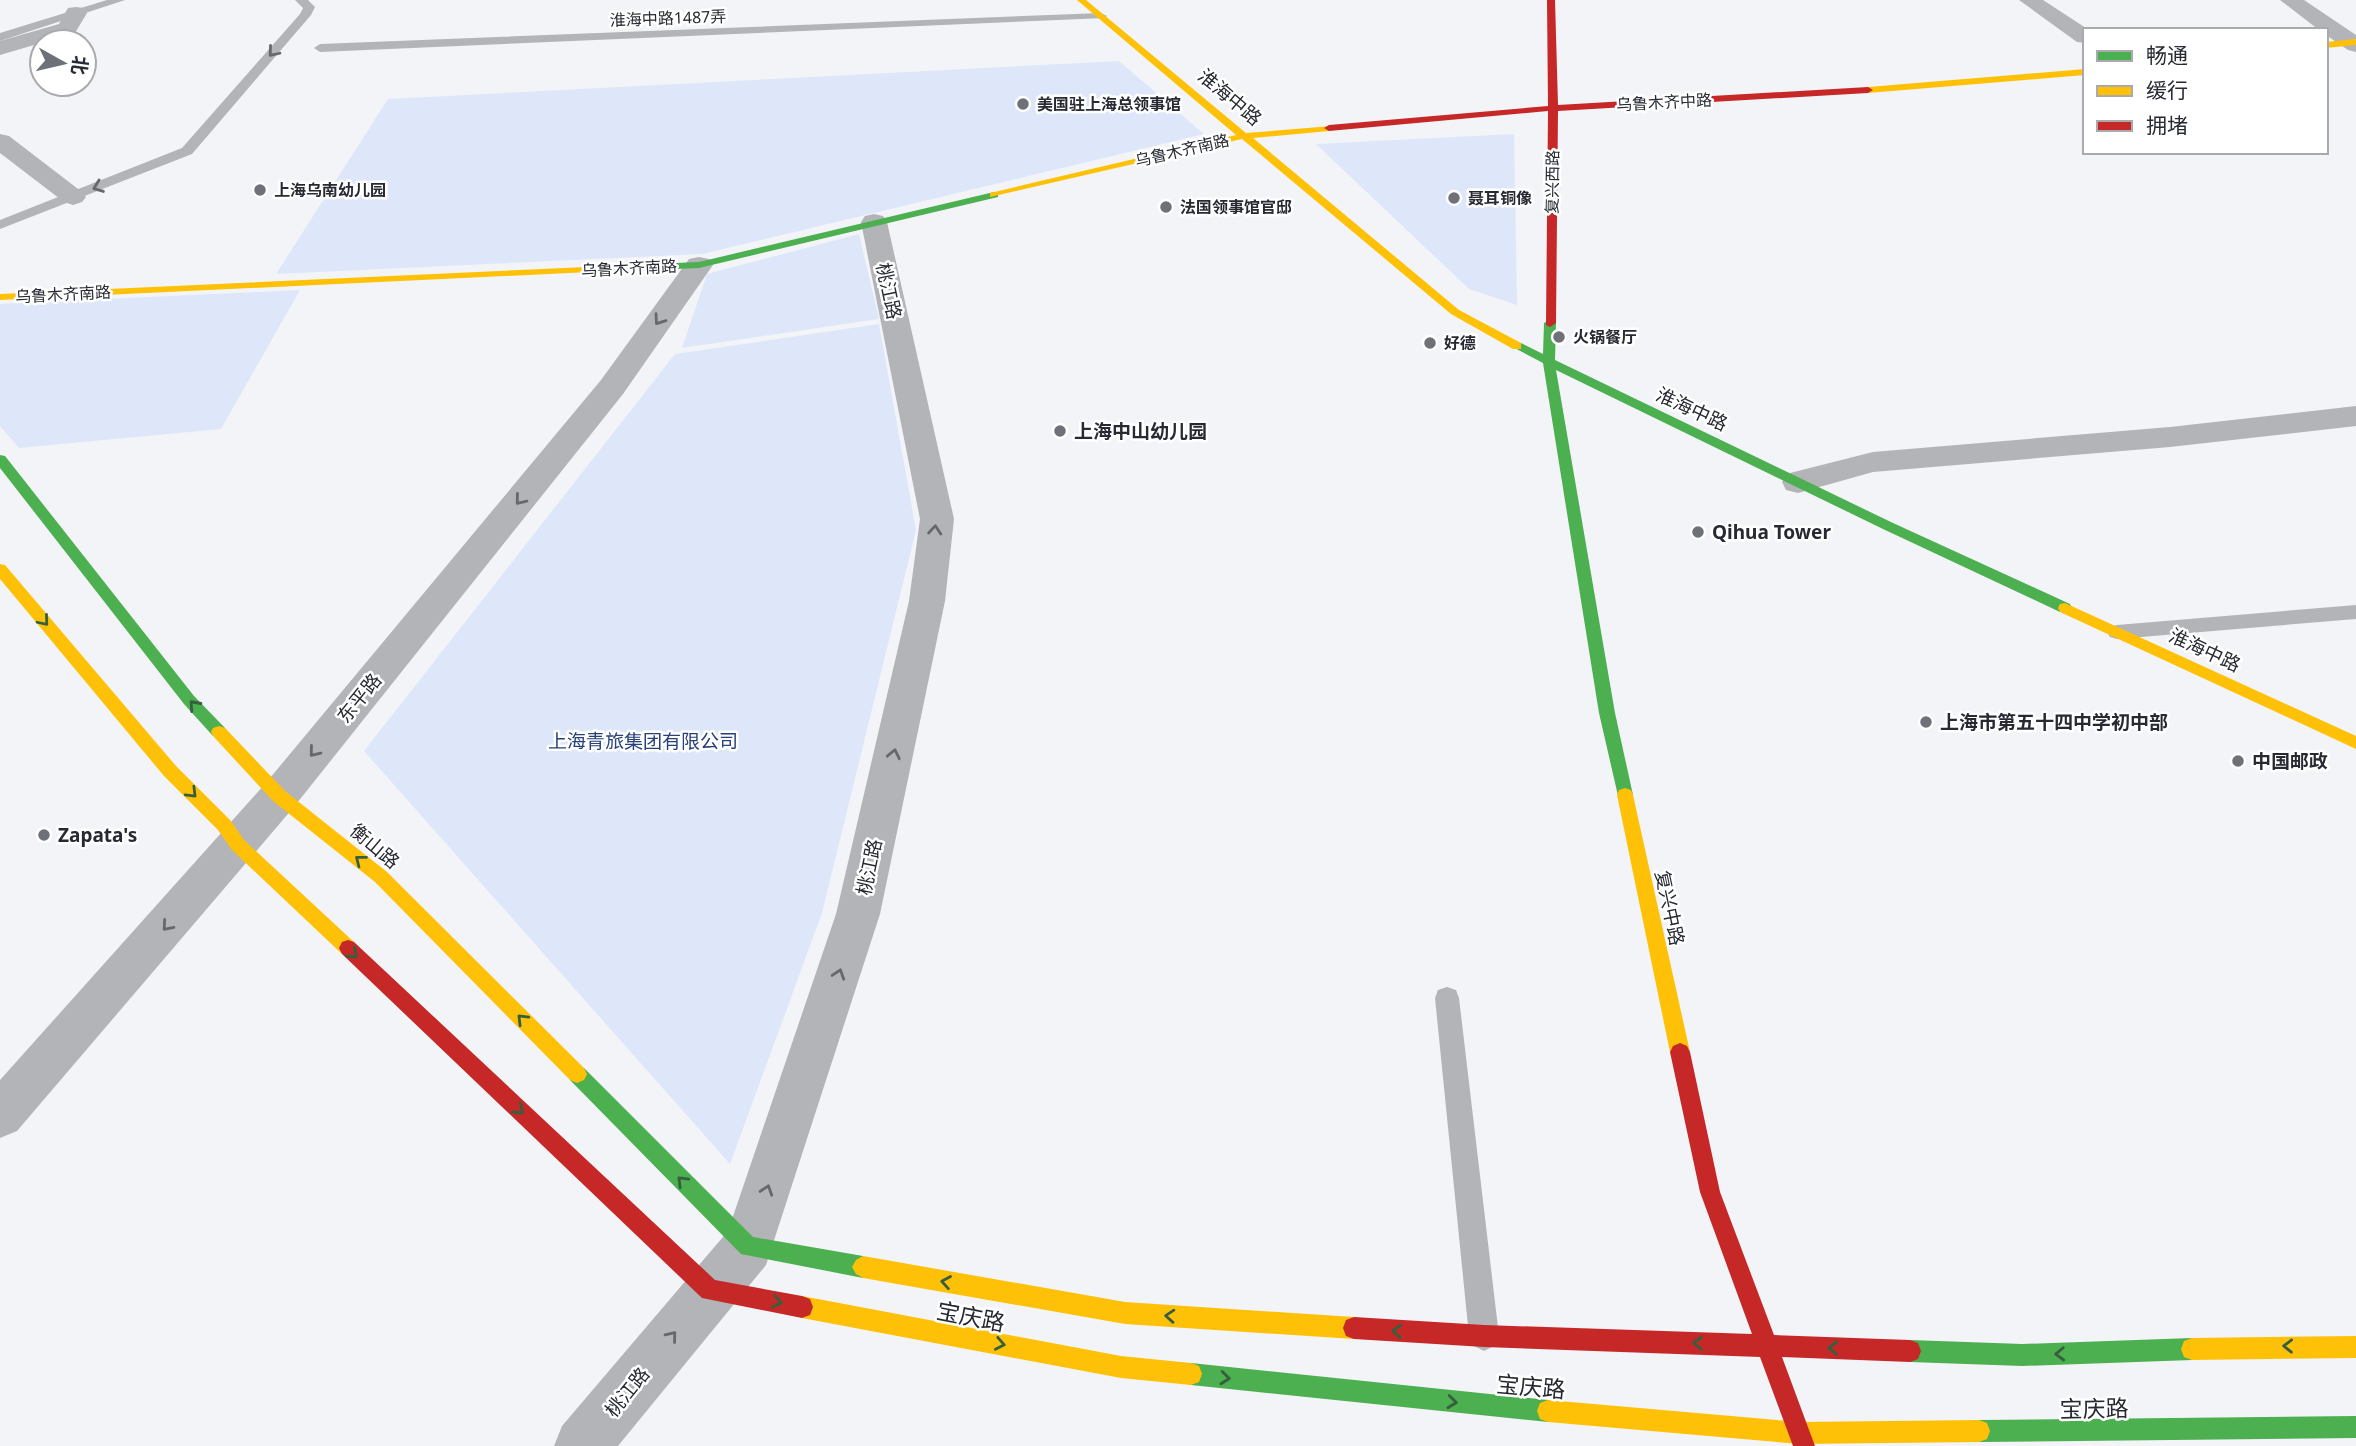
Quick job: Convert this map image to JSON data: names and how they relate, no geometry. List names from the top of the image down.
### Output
{
  "streets": {
    "main road": [
      "淮海中路",
      "乌鲁木齐中路",
      "乌鲁木齐南路",
      "复兴西路",
      "衡山路",
      "复兴中路",
      "宝庆路"
    ],
    "street": ["桃江路", "东平路"],
    "lane": ["淮海中路1487弄"]
  },
  "crossings": [
    ["淮海中路1487弄", "淮海中路"],
    ["淮海中路", "乌鲁木齐中路"],
    ["淮海中路", "乌鲁木齐南路"],
    ["淮海中路", "复兴西路"],
    ["淮海中路", "复兴中路"],
    ["乌鲁木齐中路", "乌鲁木齐南路"],
    ["乌鲁木齐中路", "复兴西路"],
    ["乌鲁木齐南路", "桃江路"],
    ["乌鲁木齐南路", "东平路"],
    ["复兴西路", "复兴中路"],
    ["桃江路", "衡山路"],
    ["桃江路", "宝庆路"],
    ["东平路", "衡山路"],
    ["衡山路", "宝庆路"],
    ["复兴中路", "宝庆路"]
  ],
  "one_way": ["桃江路", "东平路"],
  "parks": ["上海青旅集团有限公司"],
  "places": [
    "美国驻上海总领事馆",
    "上海乌南幼儿园",
    "聂耳铜像",
    "法国领事馆官邸",
    "火锅餐厅",
    "好德",
    "上海中山幼儿园",
    "Qihua Tower",
    "上海市第五十四中学初中部",
    "中国邮政",
    "Zapata's"
  ],
  "legend": ["畅通", "缓行", "拥堵"],
  "north": "right"
}
